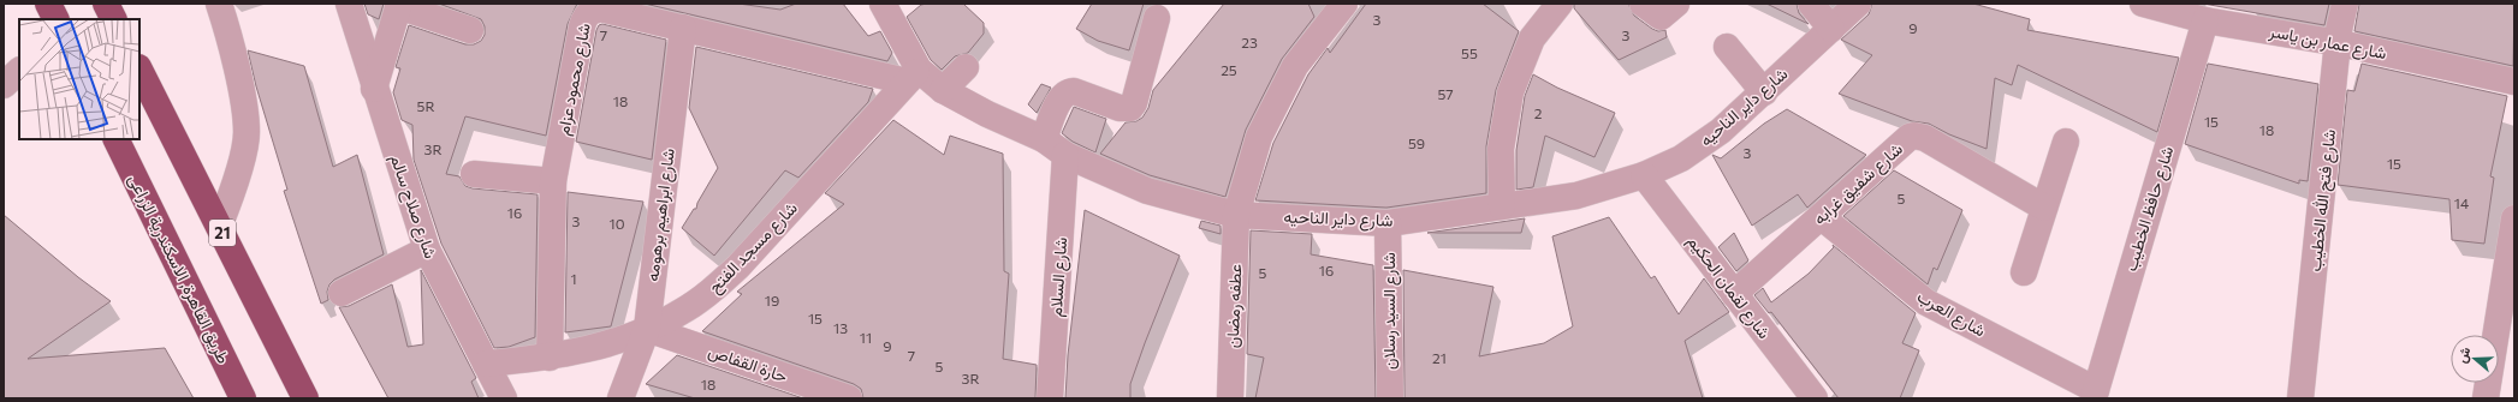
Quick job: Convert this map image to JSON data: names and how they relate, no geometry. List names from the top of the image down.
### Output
{
  "streets": {
    "highway": ["21", "طريق القاهرة, الاسكندرية الزراعى"],
    "street": [
      "شارع عمار بن ياسر",
      "شارع محمود عزام",
      "شارع داير الناحيه",
      "شارع شفيق غرابه",
      "شارع فتح الله الخطيب",
      "شارع صلاح سالم",
      "شارع حافظ الخطيب",
      "شارع ابراهيم برهومه",
      "شارع مسجد الفتح",
      "شارع السلام",
      "شارع لقمان الحكيم",
      "عطفه رمضان",
      "شارع السيد رسلان",
      "شارع العرب",
      "حارة القفاص"
    ]
  },
  "crossings": [
    ["شارع عمار بن ياسر", "شارع فتح الله الخطيب"],
    ["شارع عمار بن ياسر", "شارع حافظ الخطيب"],
    ["شارع محمود عزام", "شارع داير الناحيه"],
    ["شارع محمود عزام", "شارع ابراهيم برهومه"],
    ["شارع محمود عزام", "شارع مسجد الفتح"],
    ["شارع داير الناحيه", "شارع مسجد الفتح"],
    ["شارع داير الناحيه", "شارع السلام"],
    ["شارع داير الناحيه", "شارع لقمان الحكيم"],
    ["شارع داير الناحيه", "عطفه رمضان"],
    ["شارع داير الناحيه", "شارع السيد رسلان"],
    ["شارع شفيق غرابه", "شارع لقمان الحكيم"],
    ["شارع شفيق غرابه", "شارع العرب"],
    ["شارع صلاح سالم", "شارع مسجد الفتح"],
    ["شارع حافظ الخطيب", "شارع العرب"],
    ["شارع ابراهيم برهومه", "شارع مسجد الفتح"],
    ["شارع ابراهيم برهومه", "حارة القفاص"],
    ["شارع مسجد الفتح", "حارة القفاص"]
  ],
  "house_numbers": [
    "3",
    "9",
    "7",
    "3",
    "23",
    "55",
    "25",
    "57",
    "18",
    "5R",
    "2",
    "15",
    "18",
    "59",
    "3R",
    "3",
    "15",
    "5",
    "14",
    "16",
    "3",
    "10",
    "16",
    "5",
    "1",
    "19",
    "15",
    "13",
    "11",
    "9",
    "7",
    "21",
    "5",
    "3R",
    "18"
  ],
  "north": "left"
}
